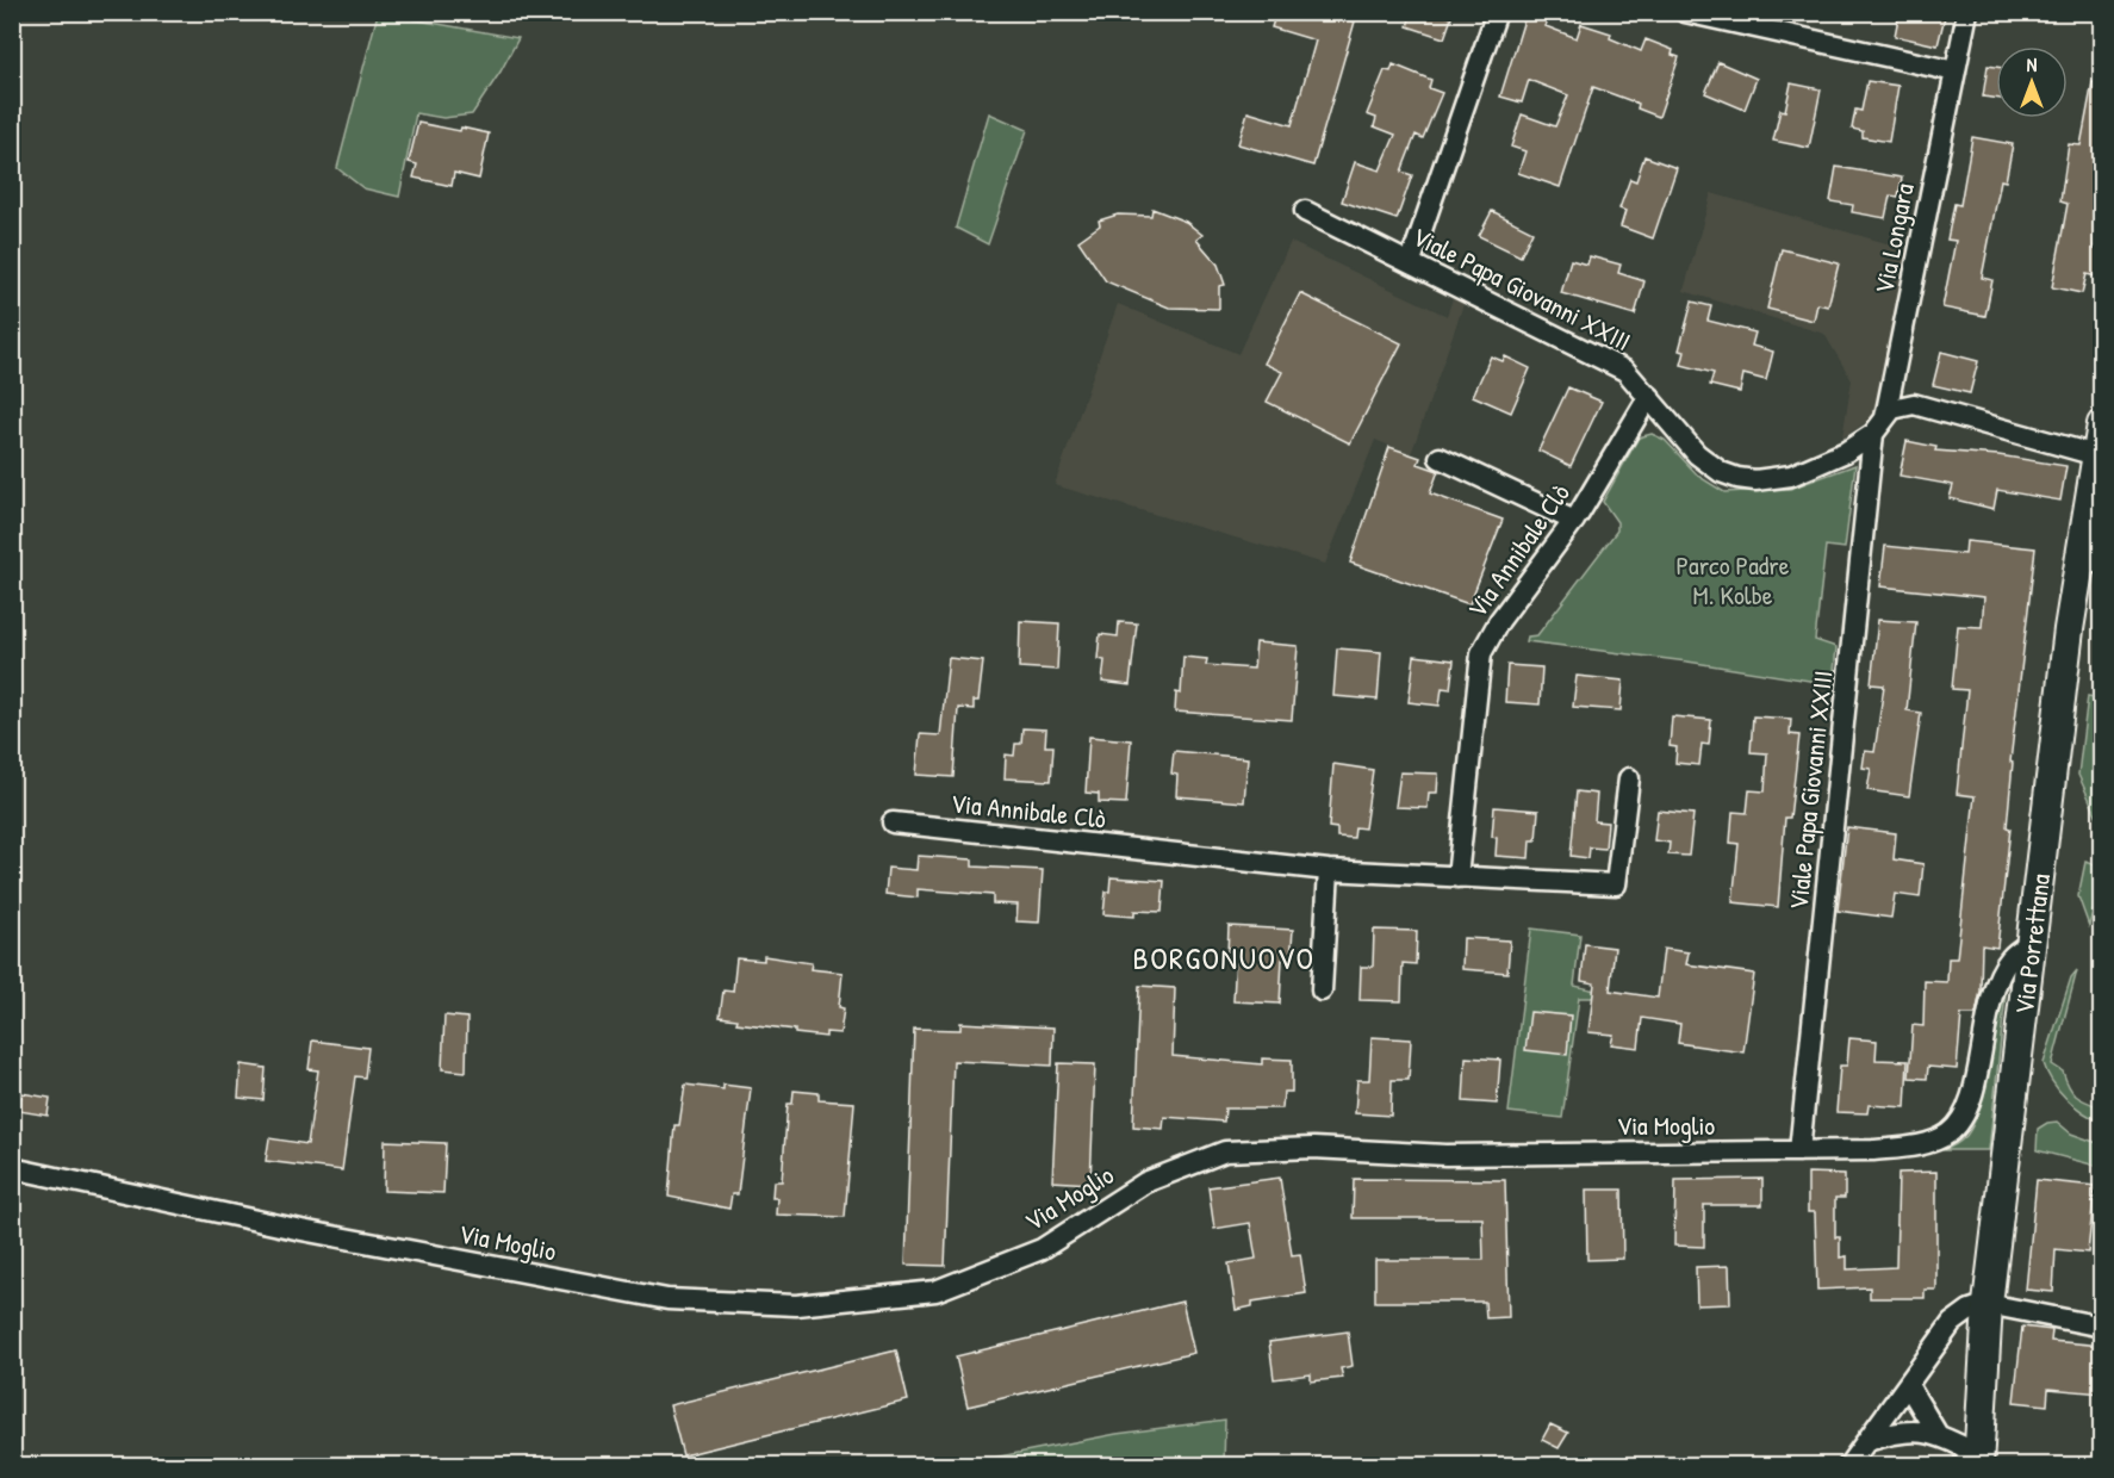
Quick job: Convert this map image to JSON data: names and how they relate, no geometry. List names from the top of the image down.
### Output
{
  "streets": {
    "main road": ["Via Porrettana"],
    "street": [
      "Via Longara",
      "Viale Papa Giovanni XXIII",
      "Via Annibale Clò",
      "Via Moglio"
    ]
  },
  "crossings": [
    ["Via Longara", "Viale Papa Giovanni XXIII"],
    ["Viale Papa Giovanni XXIII", "Via Annibale Clò"],
    ["Viale Papa Giovanni XXIII", "Via Moglio"],
    ["Via Porrettana", "Via Moglio"]
  ],
  "districts": ["BORGONUOVO"],
  "parks": ["Parco Padre M. Kolbe"],
  "north": "top"
}
